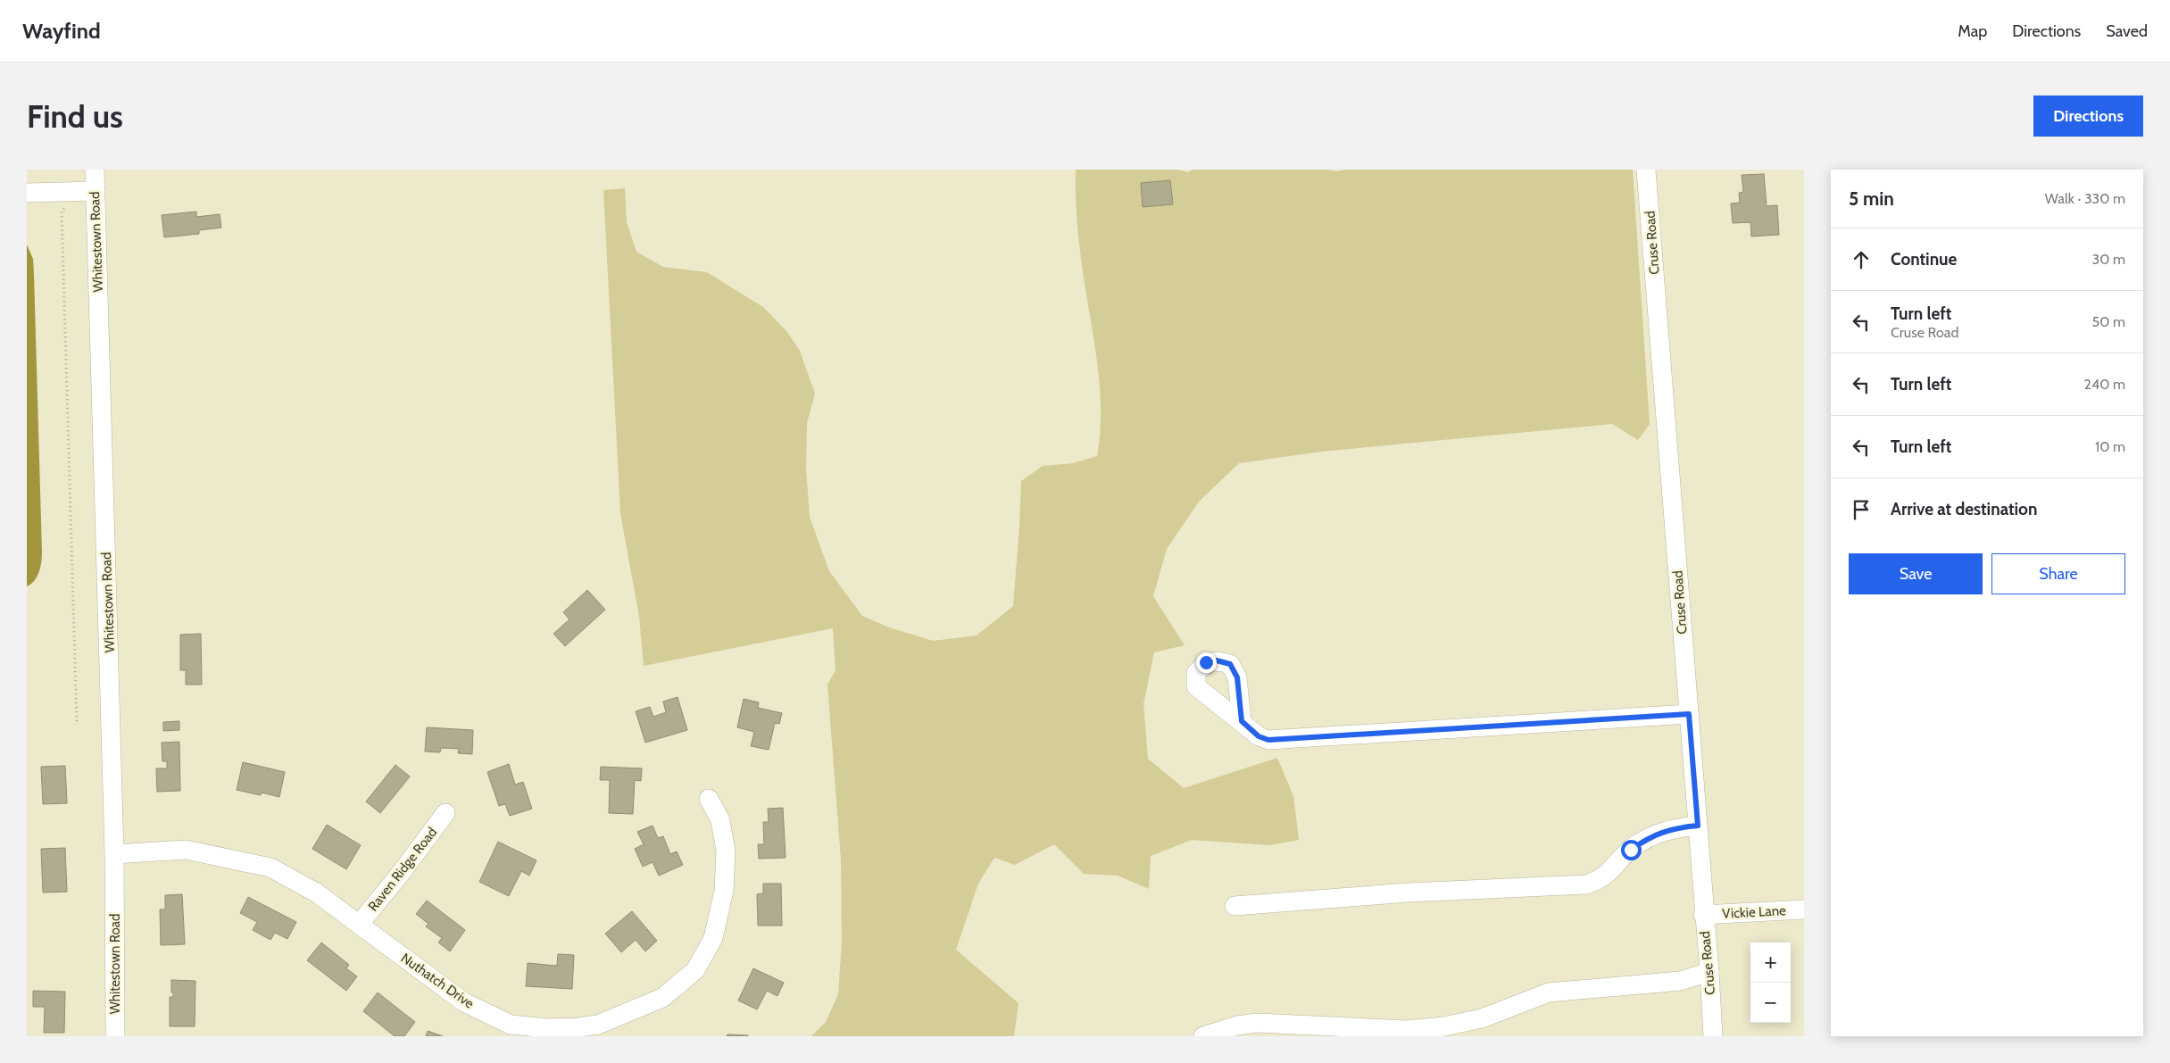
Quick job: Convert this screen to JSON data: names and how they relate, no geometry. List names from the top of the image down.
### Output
{
  "streets": {
    "street": [
      "Whitestown Road",
      "Cruse Road",
      "Raven Ridge Road",
      "Vickie Lane",
      "Nuthatch Drive"
    ]
  },
  "crossings": [
    ["Whitestown Road", "Nuthatch Drive"],
    ["Cruse Road", "Vickie Lane"],
    ["Raven Ridge Road", "Nuthatch Drive"]
  ],
  "page": {
    "header": "Wayfind",
    "nav": ["Map", "Directions", "Saved"],
    "buttons": [
      "Directions",
      ["Save", "Share"]
    ],
    "title": "Find us",
    "heading": ["5 min", "Walk · 330 m"],
    "list": [
      ["Continue", "30 m"],
      ["Turn left", "Cruse Road", "50 m"],
      ["Turn left", "240 m"],
      ["Turn left", "10 m"],
      "Arrive at destination"
    ],
    "map_buttons": ["+", "−"]
  }
}
